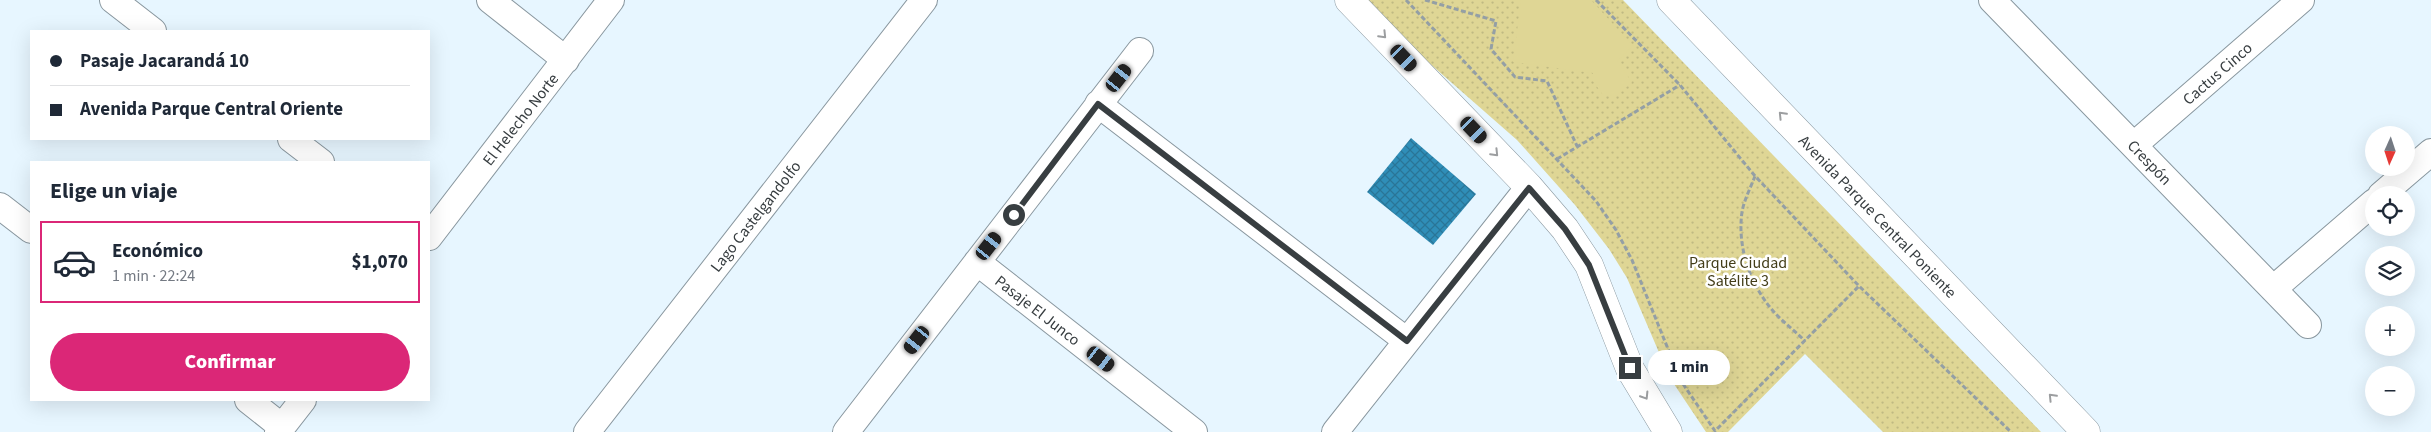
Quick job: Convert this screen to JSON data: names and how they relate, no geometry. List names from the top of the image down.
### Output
{
  "streets": {
    "street": [
      "Cactus Cinco",
      "El Helecho Norte",
      "Crespón",
      "Lago Castelgandolfo",
      "Avenida Parque Central Poniente",
      "Pasaje El Junco"
    ]
  },
  "crossings": [
    ["Cactus Cinco", "Crespón"]
  ],
  "one_way": ["Avenida Parque Central Poniente"],
  "parks": ["Parque Ciudad Satélite 3"],
  "north": "bottom",
  "page": {
    "banner": ["Pasaje Jacarandá 10", "Avenida Parque Central Oriente"],
    "map_buttons": ["+", "−"],
    "heading": "Elige un viaje",
    "list": [
      {
        "name": "Económico",
        "note": "1 min · 22:24",
        "value": "$1,070"
      }
    ],
    "buttons": "Confirmar",
    "bubble": "1 min"
  }
}
